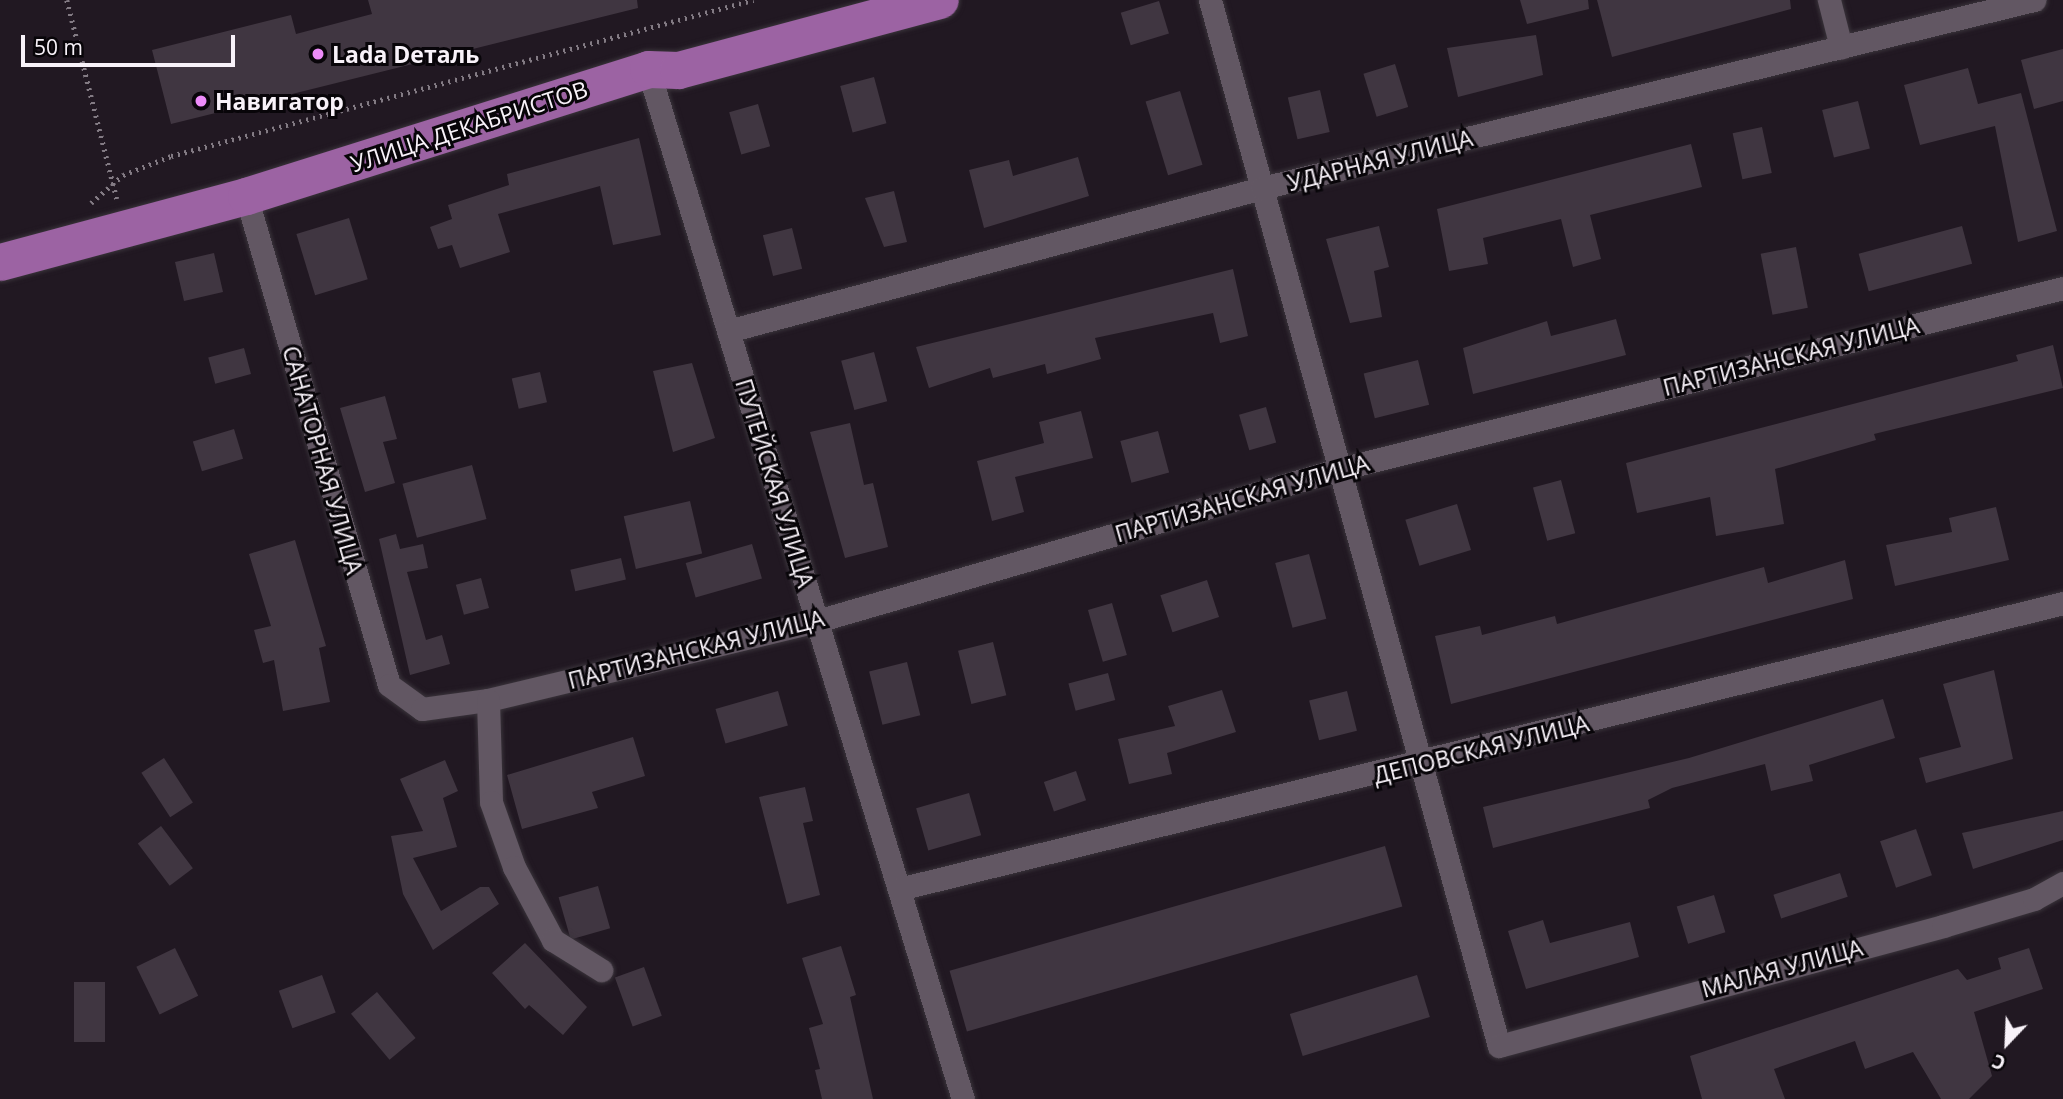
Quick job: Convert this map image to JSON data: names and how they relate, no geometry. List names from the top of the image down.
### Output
{
  "streets": {
    "main road": ["УЛИЦА ДЕКАБРИСТОВ"],
    "street": [
      "УДАРНАЯ УЛИЦА",
      "ПАРТИЗАНСКАЯ УЛИЦА",
      "САНАТОРНАЯ УЛИЦА",
      "ПУТЕЙСКАЯ УЛИЦА",
      "ДЕПОВСКАЯ УЛИЦА",
      "МАЛАЯ УЛИЦА"
    ]
  },
  "crossings": [
    ["УЛИЦА ДЕКАБРИСТОВ", "САНАТОРНАЯ УЛИЦА"],
    ["УЛИЦА ДЕКАБРИСТОВ", "ПУТЕЙСКАЯ УЛИЦА"],
    ["УДАРНАЯ УЛИЦА", "ПУТЕЙСКАЯ УЛИЦА"],
    ["ПАРТИЗАНСКАЯ УЛИЦА", "САНАТОРНАЯ УЛИЦА"],
    ["ПАРТИЗАНСКАЯ УЛИЦА", "ПУТЕЙСКАЯ УЛИЦА"],
    ["ПУТЕЙСКАЯ УЛИЦА", "ДЕПОВСКАЯ УЛИЦА"],
    ["ДЕПОВСКАЯ УЛИЦА", "МАЛАЯ УЛИЦА"]
  ],
  "places": ["Lada Dеталь", "Навигатор"],
  "scale_bar": "50 m",
  "north": "bottom left"
}
